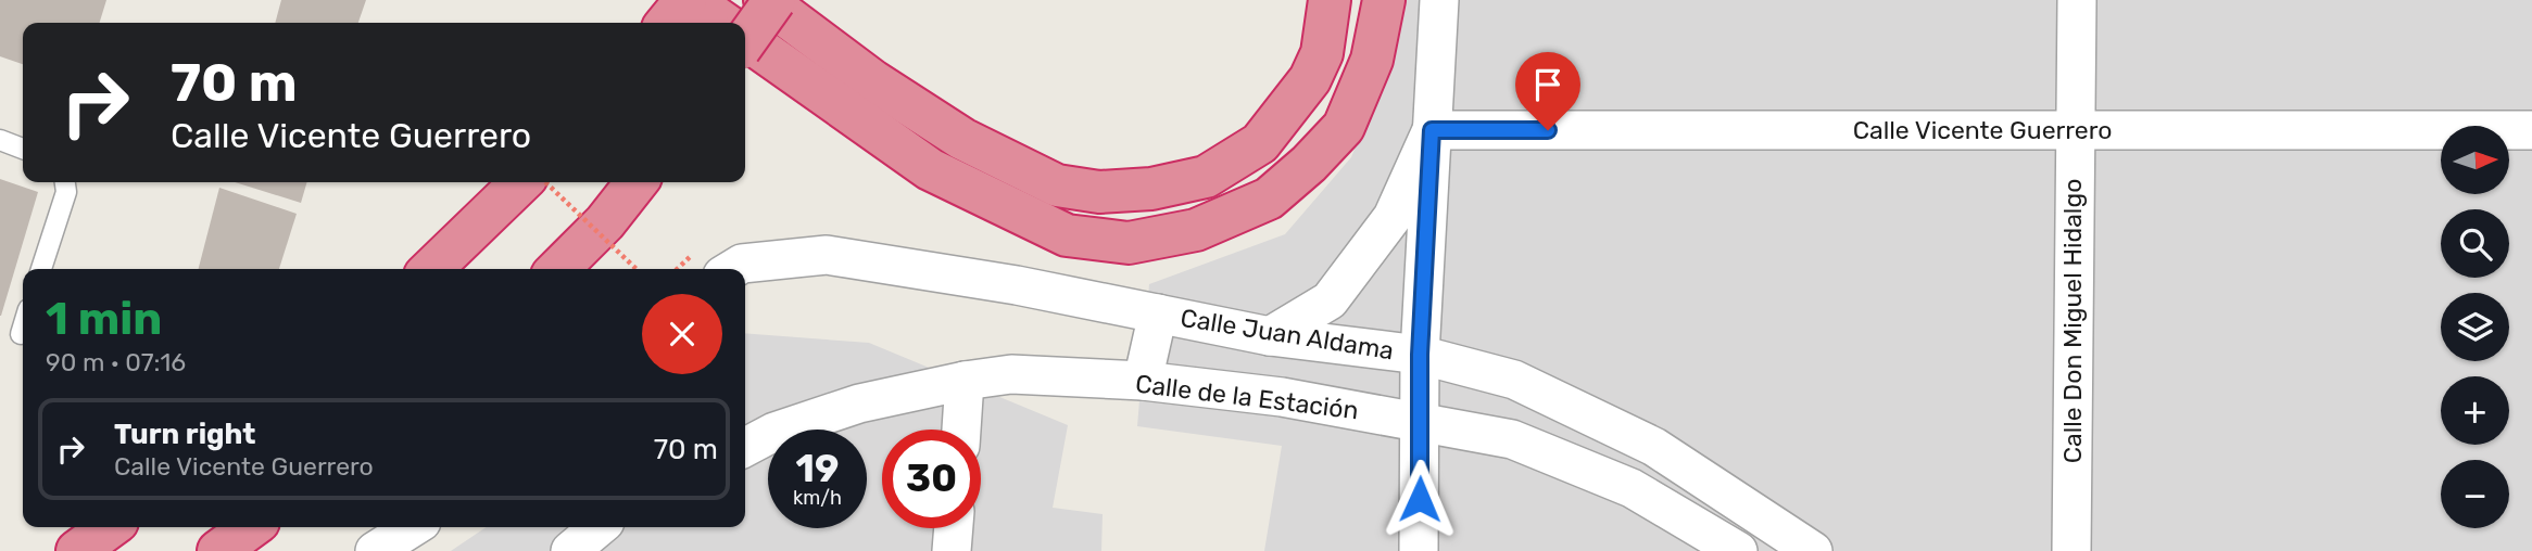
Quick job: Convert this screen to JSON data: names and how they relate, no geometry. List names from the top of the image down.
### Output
{
  "streets": {
    "street": [
      "Calle Vicente Guerrero",
      "Calle Don Miguel Hidalgo",
      "Calle Juan Aldama",
      "Calle de la Estación"
    ]
  },
  "crossings": [
    ["Calle Vicente Guerrero", "Calle Don Miguel Hidalgo"]
  ],
  "north": "right",
  "page": {
    "turn": ["70 m", "Calle Vicente Guerrero"],
    "map_buttons": ["+", "−"],
    "heading": ["1 min", "90 m · 07:16"],
    "list": [
      {
        "name": "Turn right",
        "note": "Calle Vicente Guerrero",
        "value": "70 m"
      }
    ],
    "speed": "19 km/h",
    "limit": "30"
  }
}
